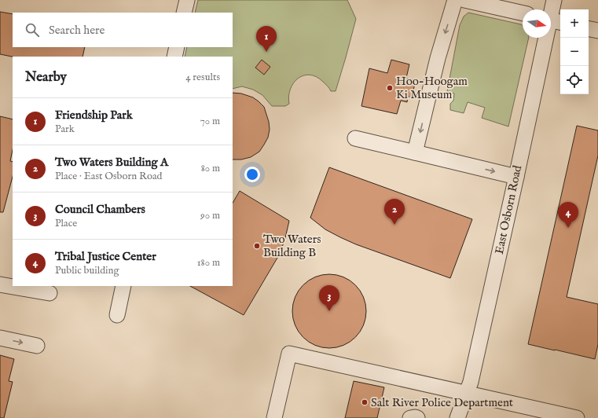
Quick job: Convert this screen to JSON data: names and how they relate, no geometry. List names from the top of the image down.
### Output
{
  "streets": {
    "street": ["East Osborn Road"]
  },
  "places": ["Hoo-Hoogam Ki Museum", "Two Waters Building B", "Salt River Police Department"],
  "north": "right",
  "page": {
    "map_buttons": ["+", "−"],
    "search": "Search here",
    "pins": [
      "1",
      "2",
      "4",
      "3"
    ],
    "heading": ["Nearby", "4 results"],
    "list": [
      {
        "mark": "1",
        "name": "Friendship Park",
        "note": "Park",
        "value": "70 m"
      },
      {
        "mark": "2",
        "name": "Two Waters Building A",
        "note": "Place · East Osborn Road",
        "value": "80 m"
      },
      {
        "mark": "3",
        "name": "Council Chambers",
        "note": "Place",
        "value": "90 m"
      },
      {
        "mark": "4",
        "name": "Tribal Justice Center",
        "note": "Public building",
        "value": "180 m"
      }
    ]
  }
}
